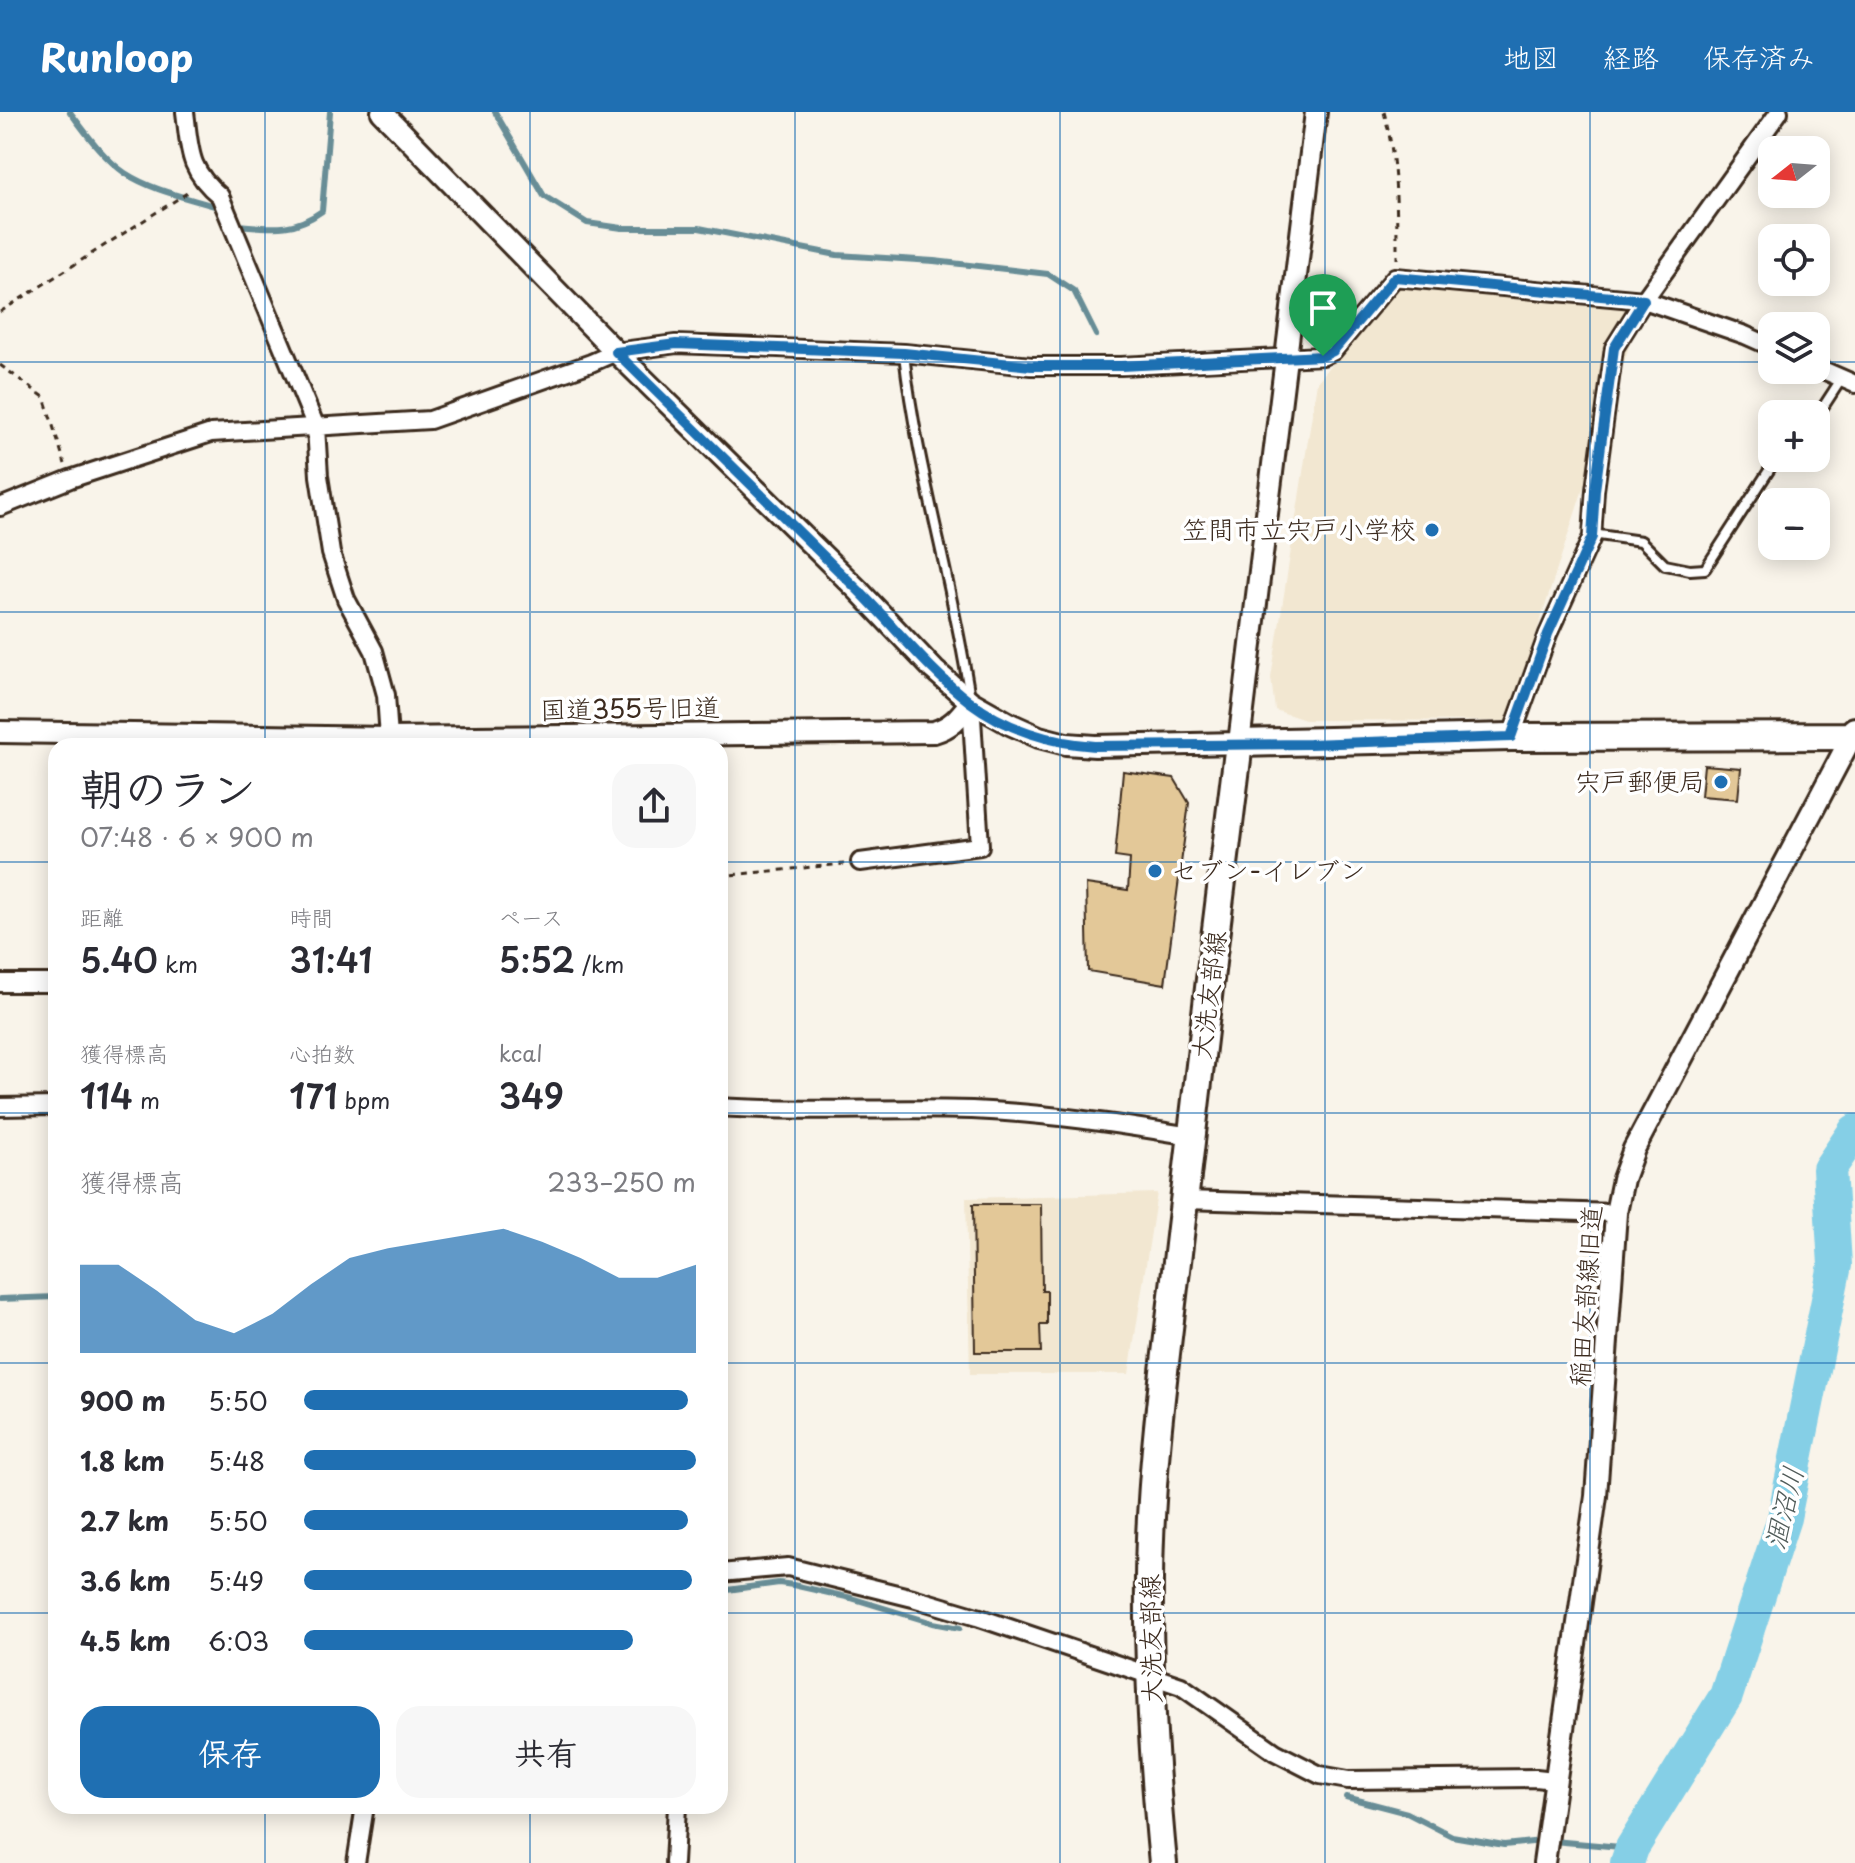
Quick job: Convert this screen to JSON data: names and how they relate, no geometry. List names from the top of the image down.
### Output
{
  "streets": {
    "main road": ["大洗友部線"],
    "street": ["国道355号旧道", "稲田友部線旧道"]
  },
  "water": ["涸沼川"],
  "places": ["笠間市立宍戸小学校", "宍戸郵便局", "セブン-イレブン"],
  "north": "left",
  "page": {
    "header": "Runloop",
    "nav": ["地図", "経路", "保存済み"],
    "map_buttons": ["+", "−"],
    "heading": ["朝のラン", "07:48 · 6 × 900 m"],
    "stats": [
      ["距離", "5.40 km"],
      ["時間", "31:41"],
      ["ペース", "5:52 /km"],
      ["獲得標高", "114 m"],
      ["心拍数", "171 bpm"],
      ["kcal", "349"]
    ],
    "chart": ["獲得標高", "233–250 m"],
    "list": [
      {
        "name": "900 m",
        "note": "5:50"
      },
      {
        "name": "1.8 km",
        "note": "5:48"
      },
      {
        "name": "2.7 km",
        "note": "5:50"
      },
      {
        "name": "3.6 km",
        "note": "5:49"
      },
      {
        "name": "4.5 km",
        "note": "6:03"
      }
    ],
    "buttons": ["保存", "共有"]
  }
}
